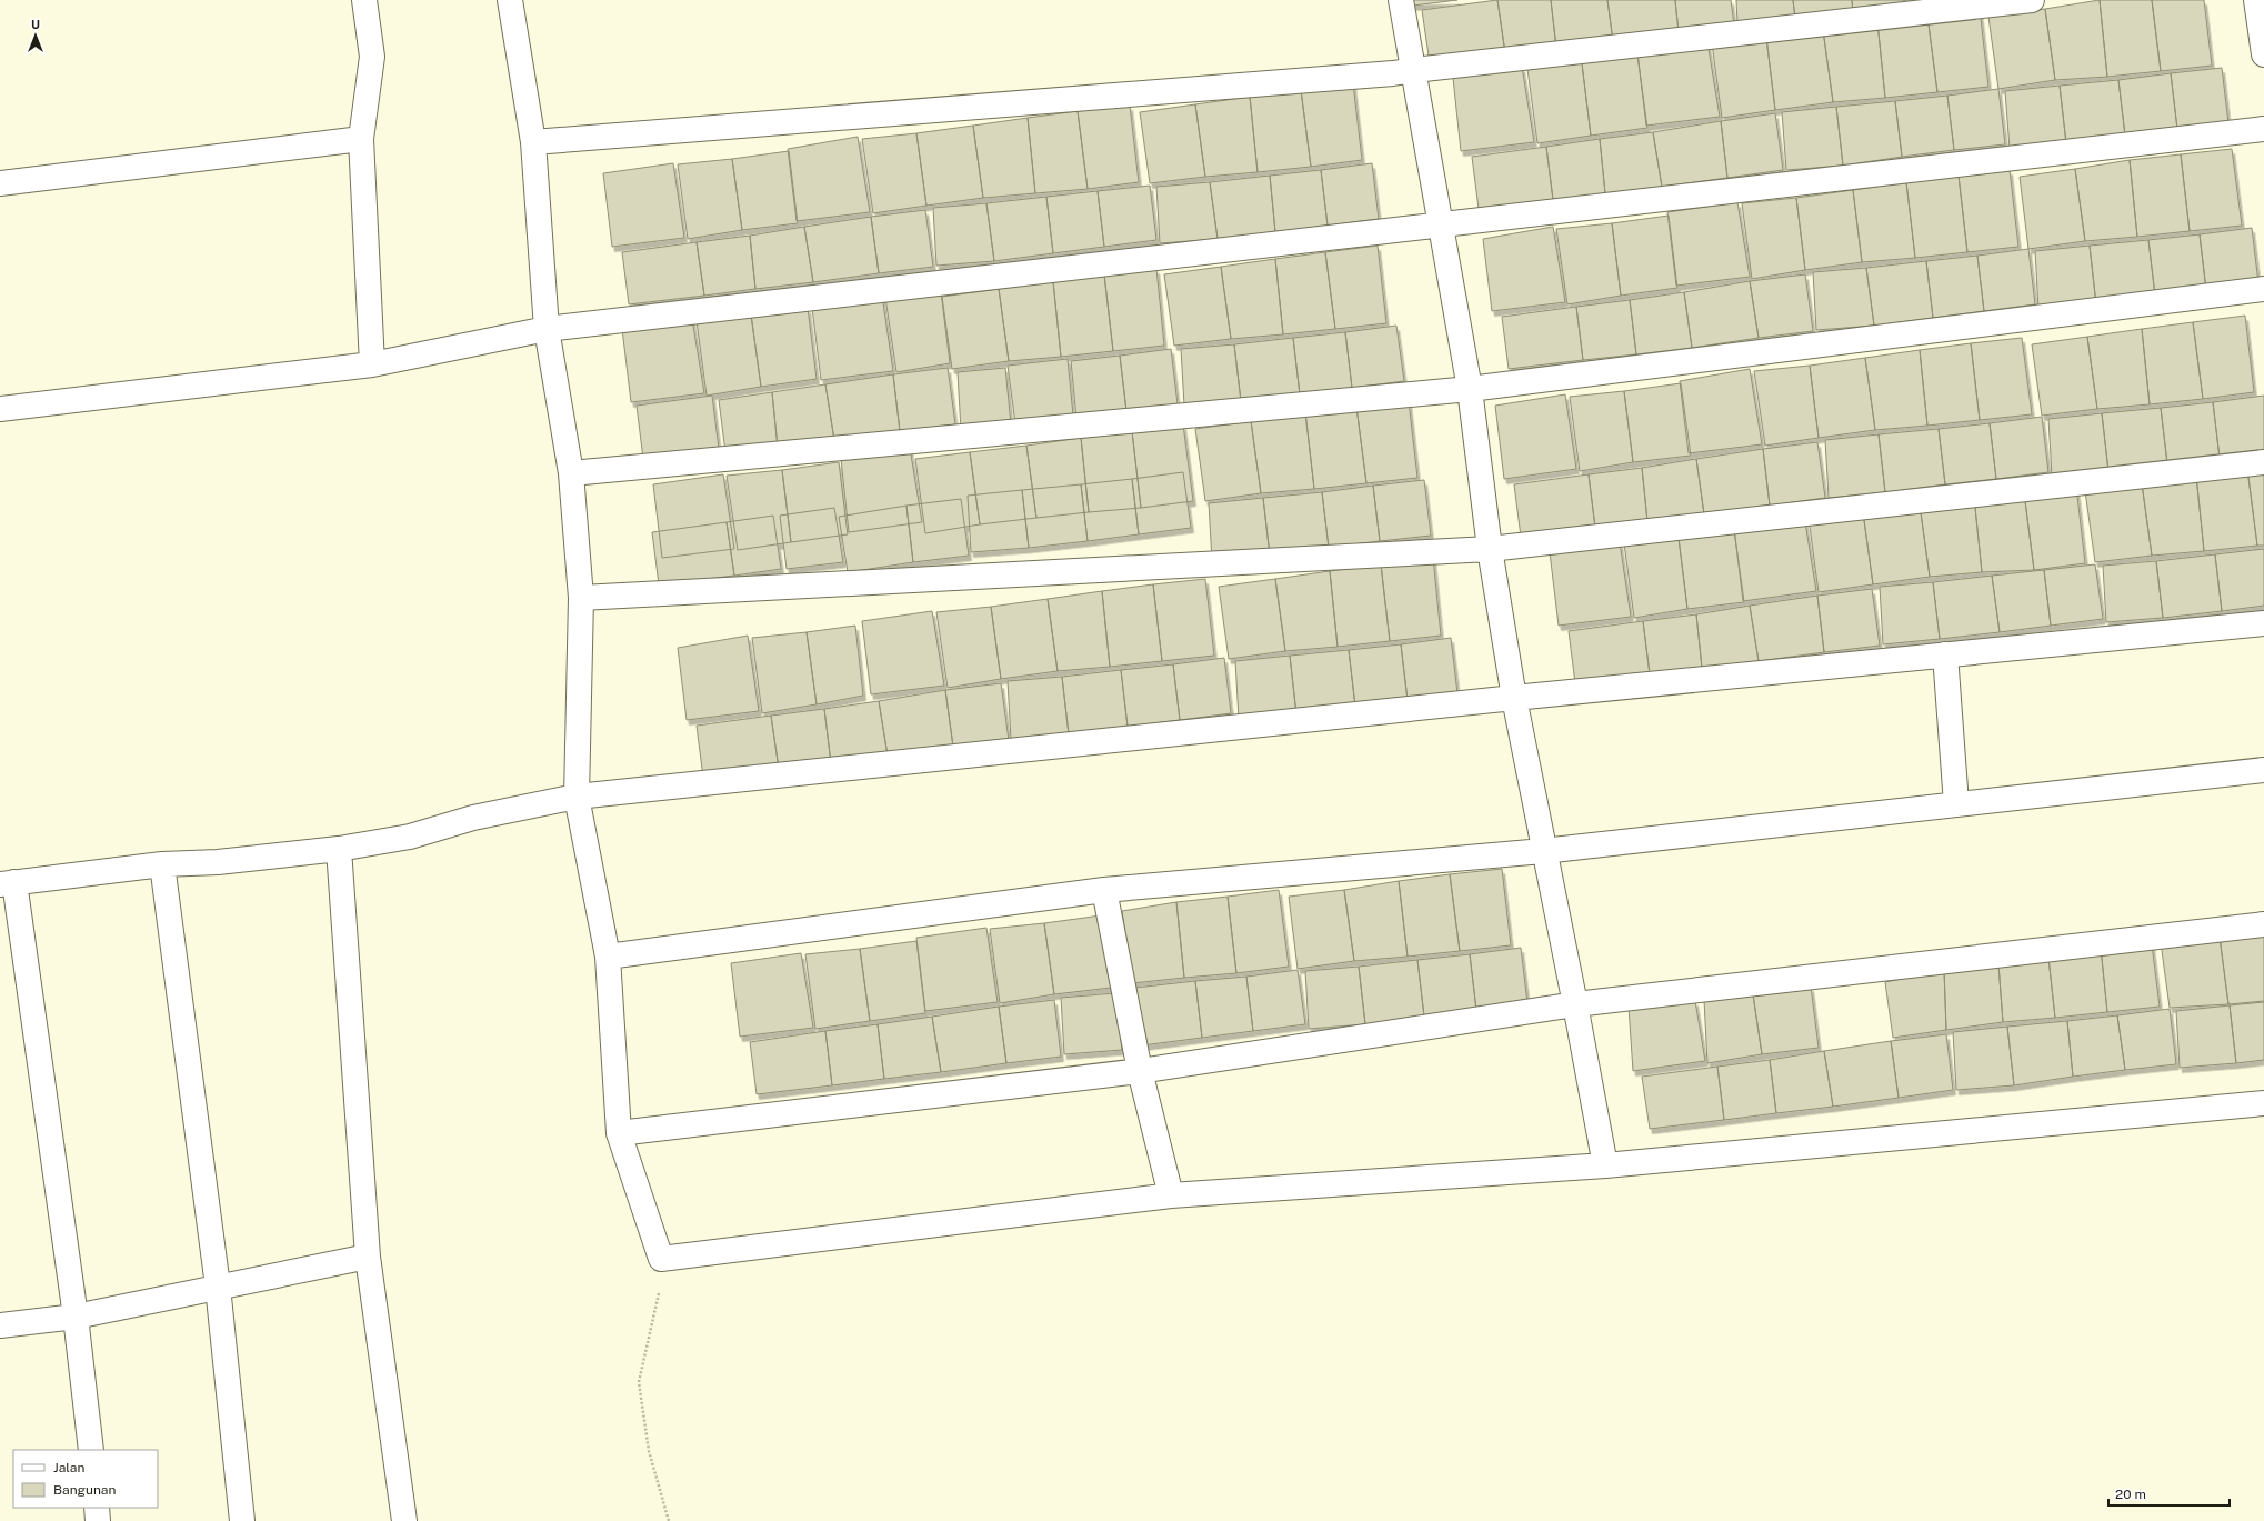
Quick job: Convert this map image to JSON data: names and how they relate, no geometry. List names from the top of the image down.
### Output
{
  "legend": ["Jalan", "Bangunan"],
  "scale_bar": "20 m",
  "north": "top"
}
